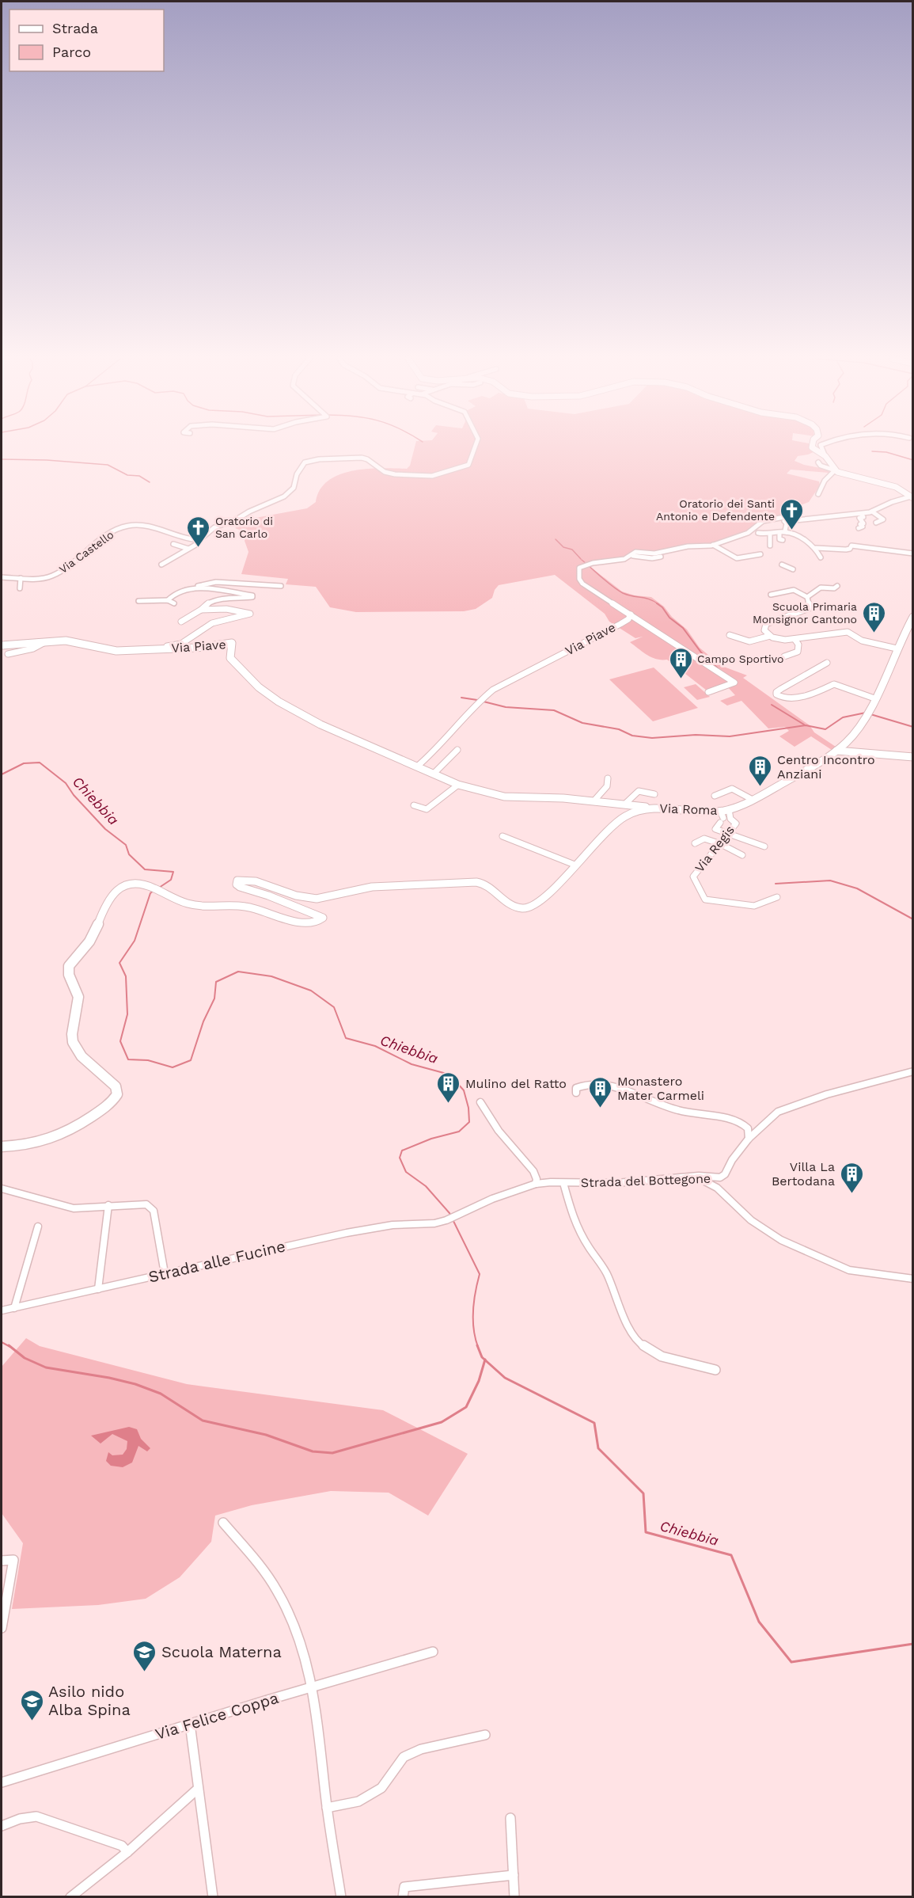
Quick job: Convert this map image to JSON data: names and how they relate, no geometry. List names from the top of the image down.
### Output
{
  "streets": {
    "street": [
      "Via Castello",
      "Via Piave",
      "Via Roma",
      "Via Regis",
      "Strada del Bottegone",
      "Strada alle Fucine",
      "Via Felice Coppa"
    ]
  },
  "crossings": [
    ["Via Piave", "Via Roma"],
    ["Via Roma", "Via Regis"],
    ["Strada del Bottegone", "Strada alle Fucine"]
  ],
  "water": ["Chiebbia"],
  "places": {
    "church": ["Oratorio dei Santi Antonio e Defendente", "Oratorio di San Carlo"],
    "building": [
      "Scuola Primaria Monsignor Cantono",
      "Campo Sportivo",
      "Centro Incontro Anziani",
      "Mulino del Ratto",
      "Monastero Mater Carmeli",
      "Villa La Bertodana"
    ],
    "school or university": ["Scuola Materna", "Asilo nido Alba Spina"]
  },
  "legend": ["Strada", "Parco"]
}
